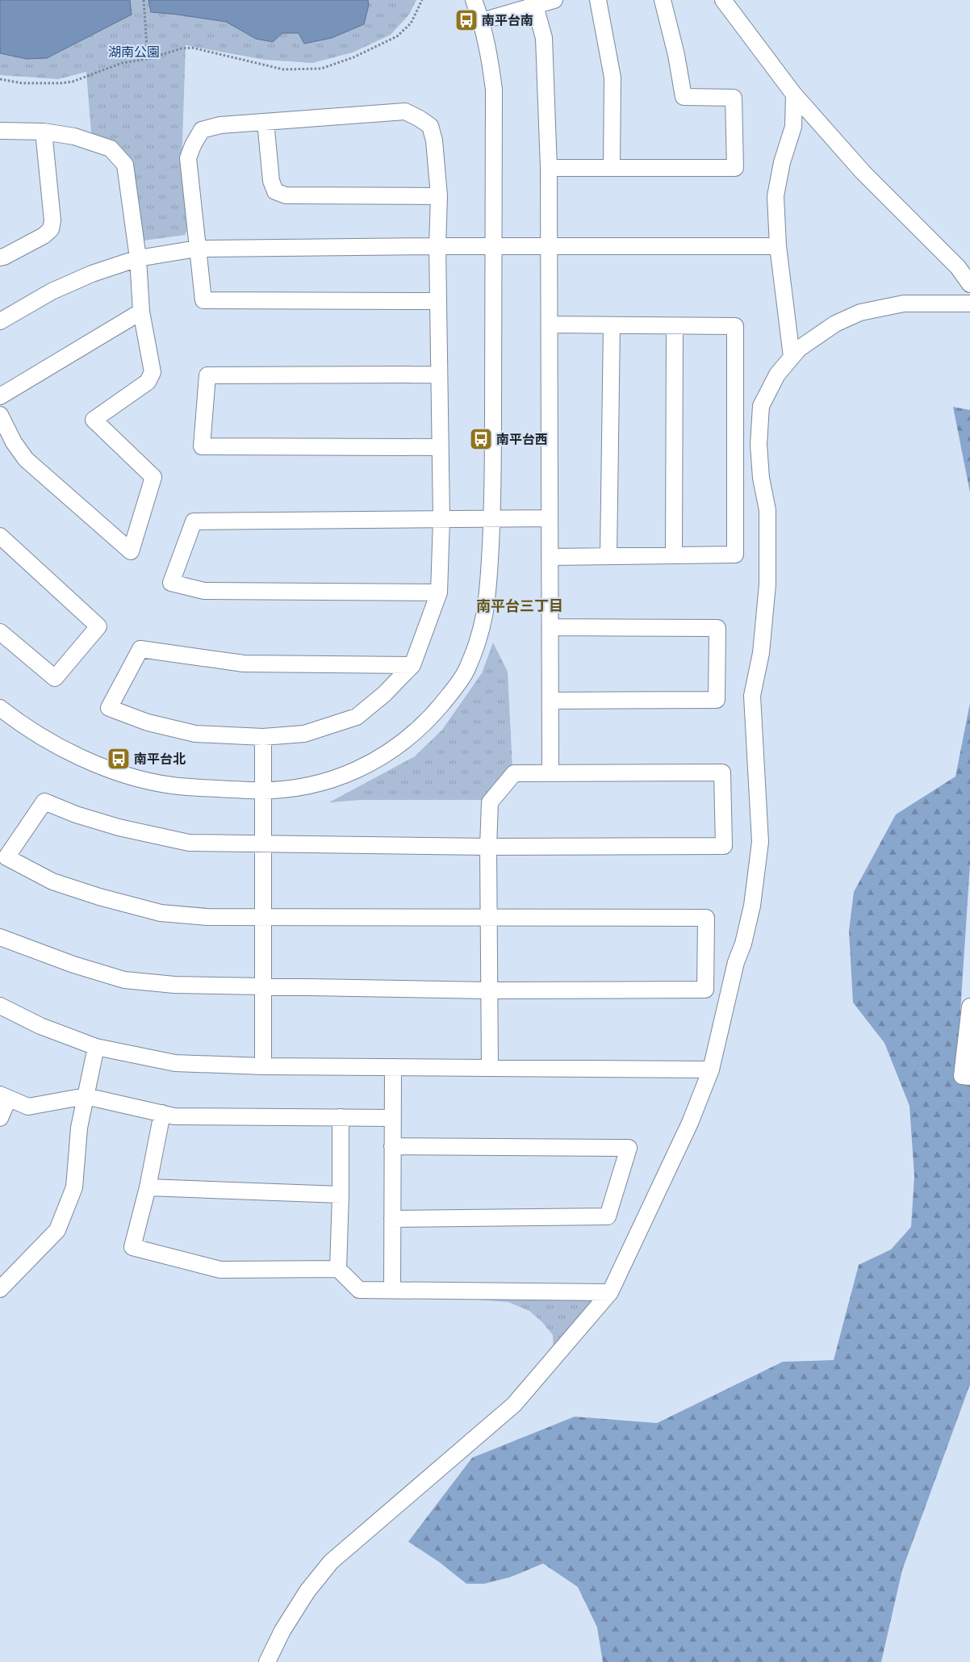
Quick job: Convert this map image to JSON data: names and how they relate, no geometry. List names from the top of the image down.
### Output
{
  "districts": ["南平台三丁目"],
  "parks": ["湖南公園"],
  "places": {
    "bus stop": ["南平台南", "南平台西", "南平台北"]
  }
}
